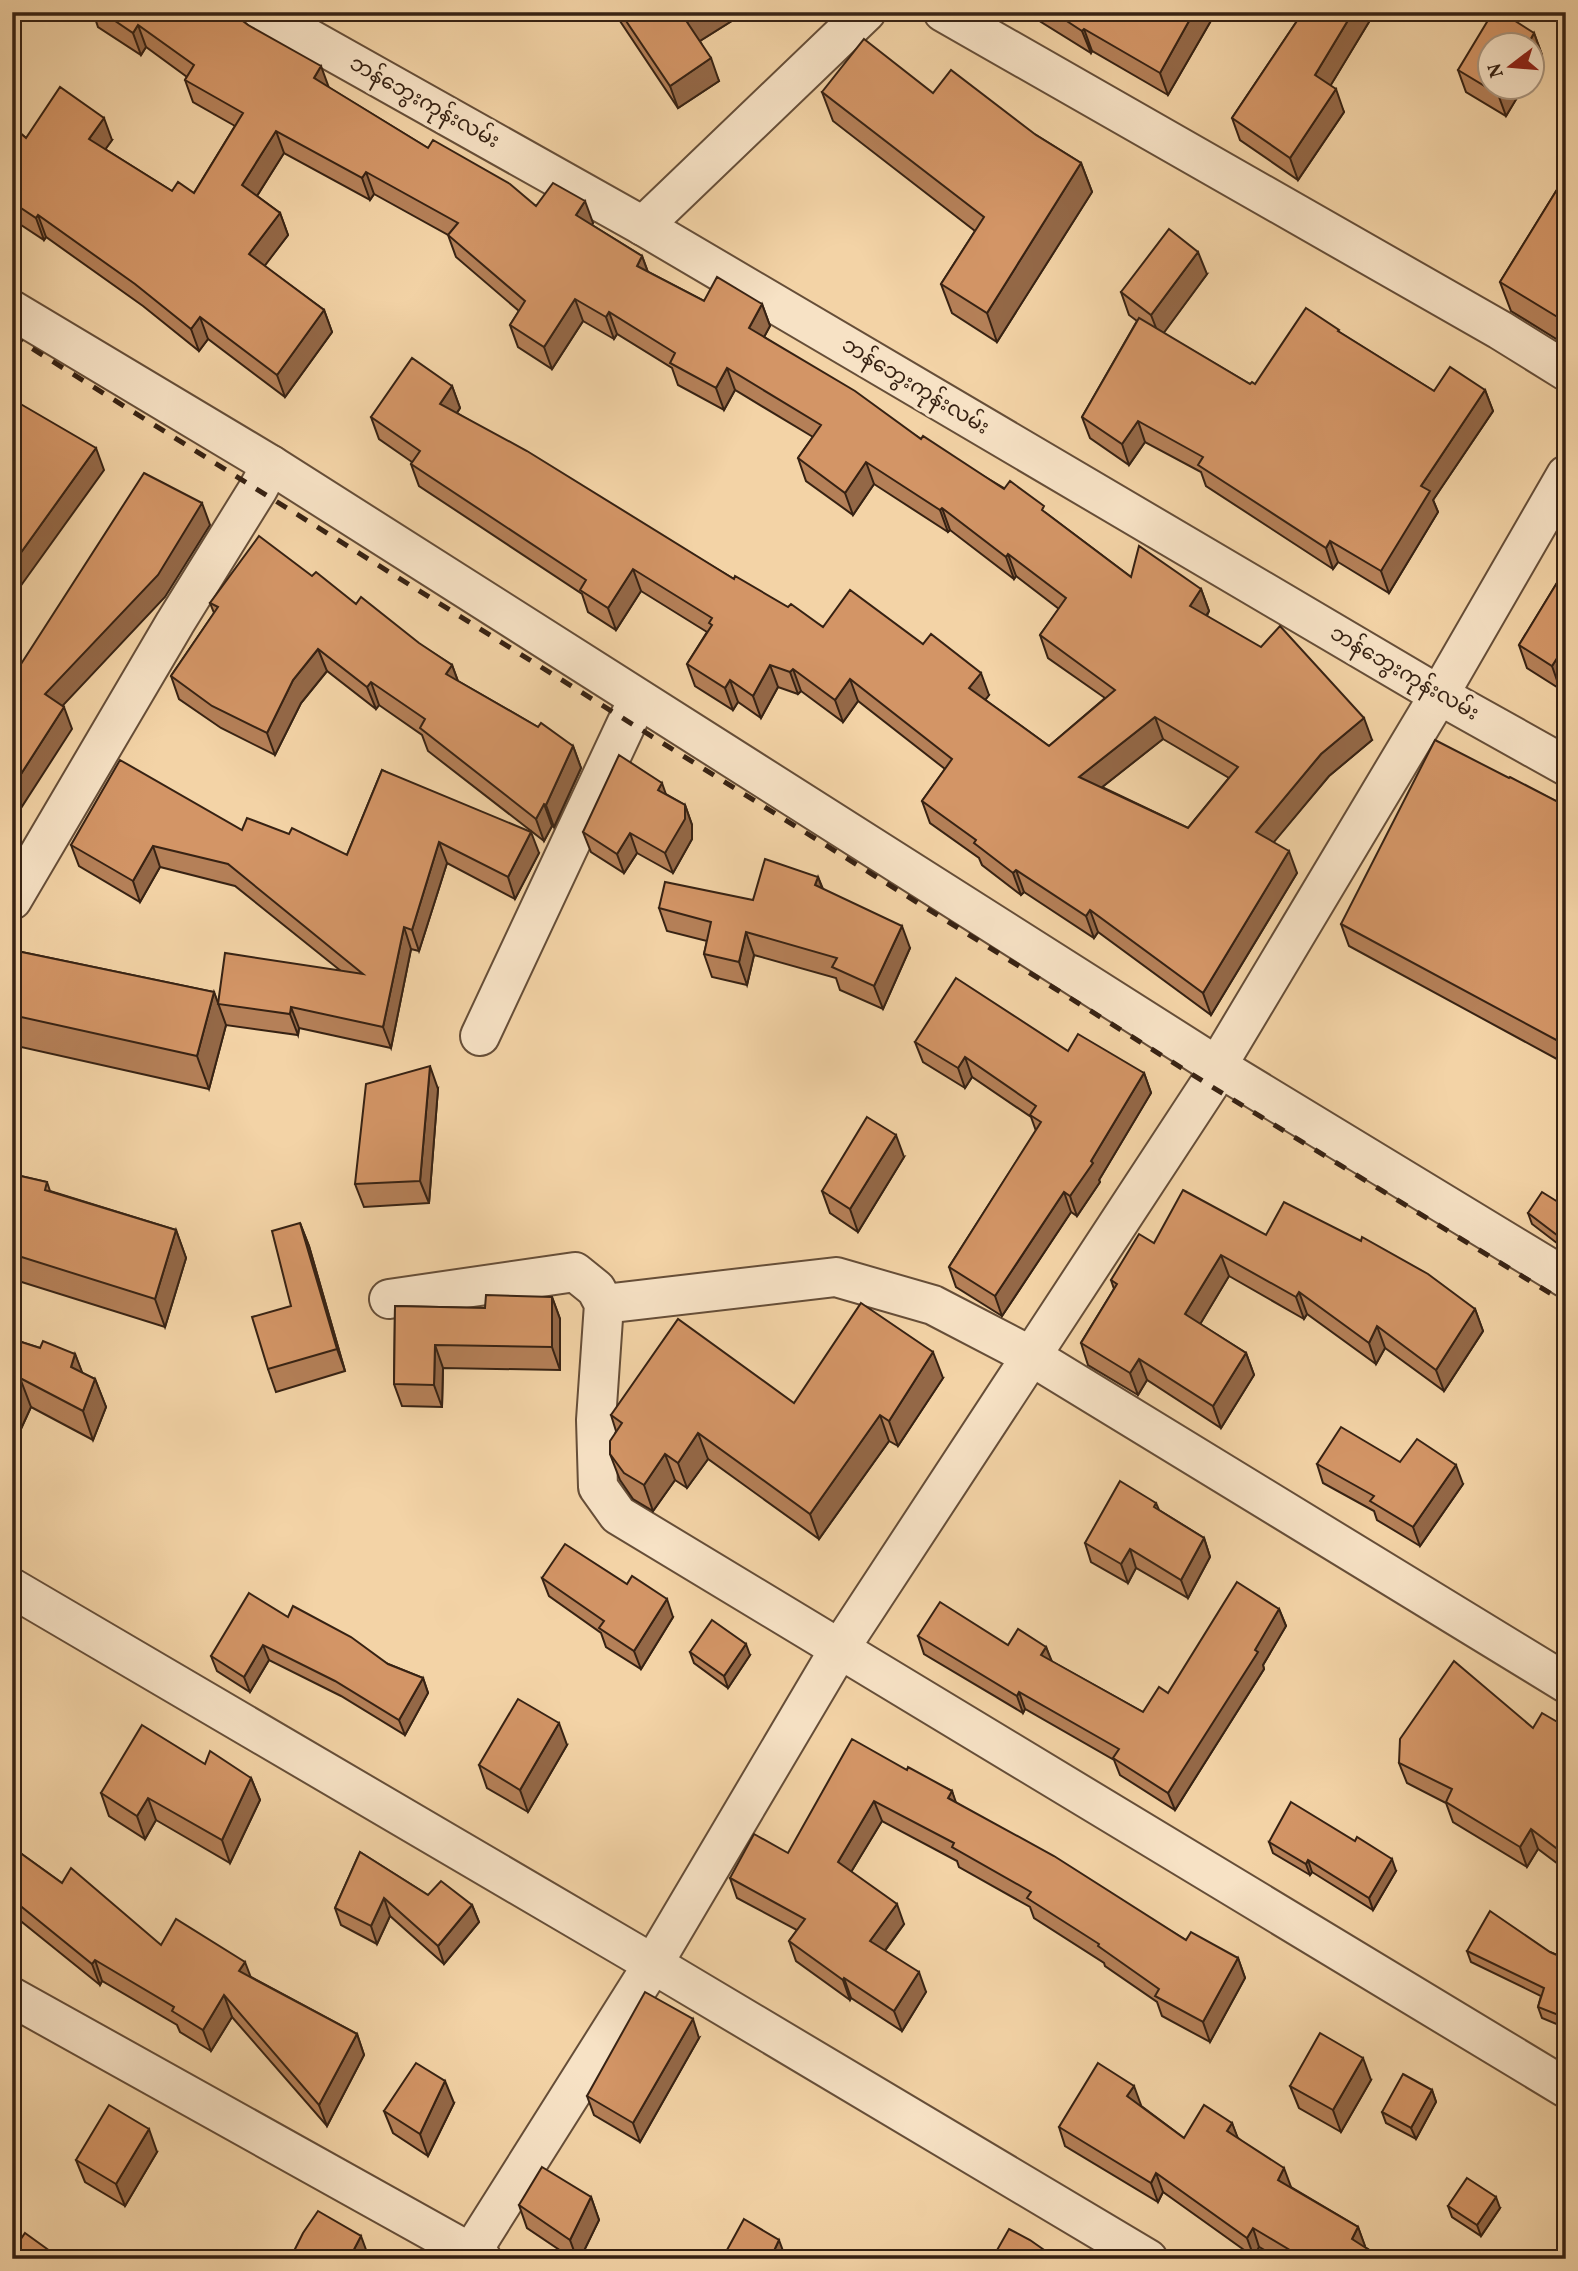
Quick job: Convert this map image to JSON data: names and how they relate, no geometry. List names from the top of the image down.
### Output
{
  "streets": {
    "street": ["ဘန်ဘွေးကုန်းလမ်း"]
  },
  "north": "left"
}
